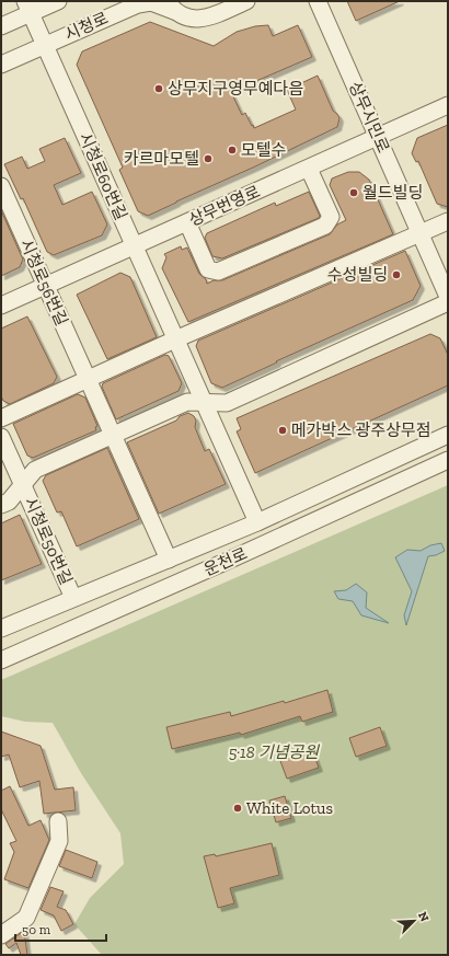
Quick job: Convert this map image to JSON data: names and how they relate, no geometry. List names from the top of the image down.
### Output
{
  "streets": {
    "street": [
      "시청로",
      "상무시민로",
      "시청로60번길",
      "상무번영로",
      "시청로56번길",
      "시청로50번길",
      "운천로"
    ]
  },
  "crossings": [
    ["시청로", "시청로60번길"],
    ["상무시민로", "상무번영로"],
    ["시청로60번길", "상무번영로"],
    ["시청로60번길", "운천로"],
    ["상무번영로", "시청로56번길"],
    ["시청로56번길", "시청로50번길"],
    ["시청로56번길", "운천로"],
    ["시청로50번길", "운천로"]
  ],
  "parks": ["5·18 기념공원"],
  "places": [
    "상무지구영무예다음",
    "모텔수",
    "카르마모텔",
    "월드빌딩",
    "수성빌딩",
    "메가박스 광주상무점",
    "White Lotus"
  ],
  "scale_bar": "50 m",
  "north": "top right"
}
